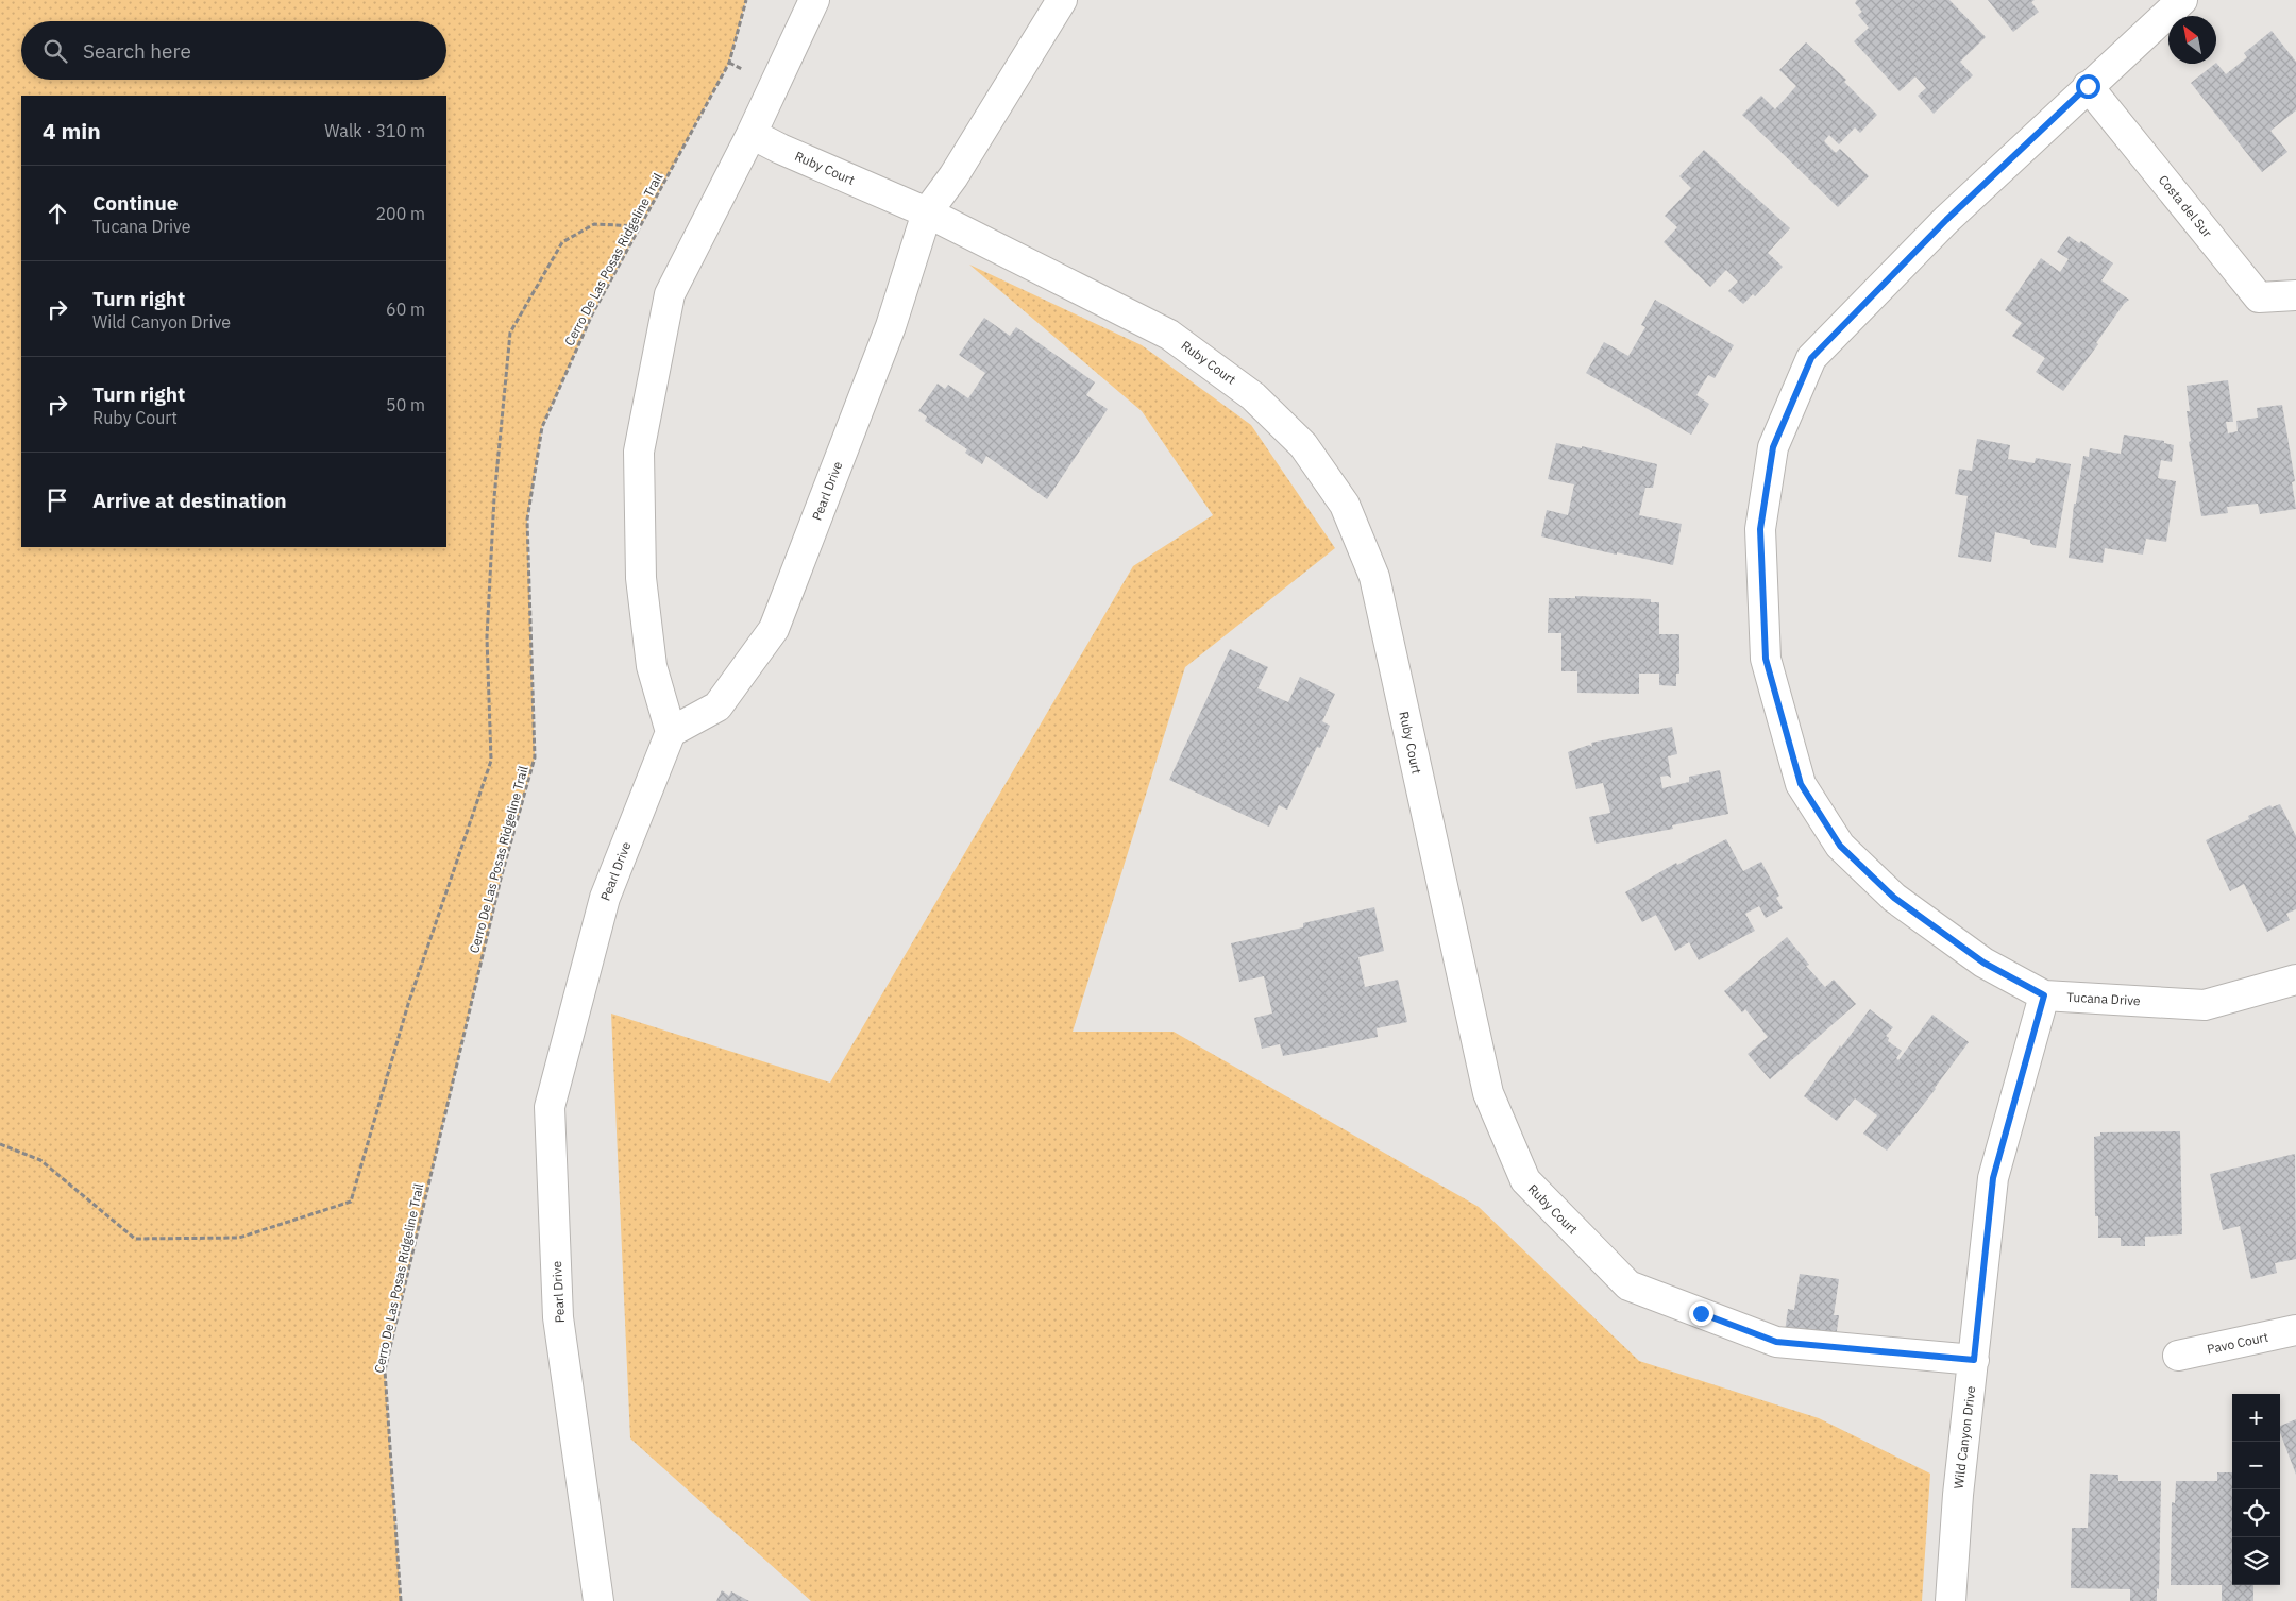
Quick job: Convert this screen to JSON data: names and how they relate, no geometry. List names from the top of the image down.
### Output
{
  "streets": {
    "street": [
      "Ruby Court",
      "Costa del Sur",
      "Pearl Drive",
      "Tucana Drive",
      "Pavo Court",
      "Wild Canyon Drive"
    ],
    "path": ["Cerro De Las Posas Ridgeline Trail"]
  },
  "crossings": [
    ["Ruby Court", "Pearl Drive"],
    ["Ruby Court", "Wild Canyon Drive"],
    ["Costa del Sur", "Tucana Drive"],
    ["Tucana Drive", "Wild Canyon Drive"]
  ],
  "north": "top left",
  "page": {
    "search": "Search here",
    "heading": ["4 min", "Walk · 310 m"],
    "list": [
      ["Continue", "Tucana Drive", "200 m"],
      ["Turn right", "Wild Canyon Drive", "60 m"],
      ["Turn right", "Ruby Court", "50 m"],
      "Arrive at destination"
    ],
    "map_buttons": ["+", "−"]
  }
}
